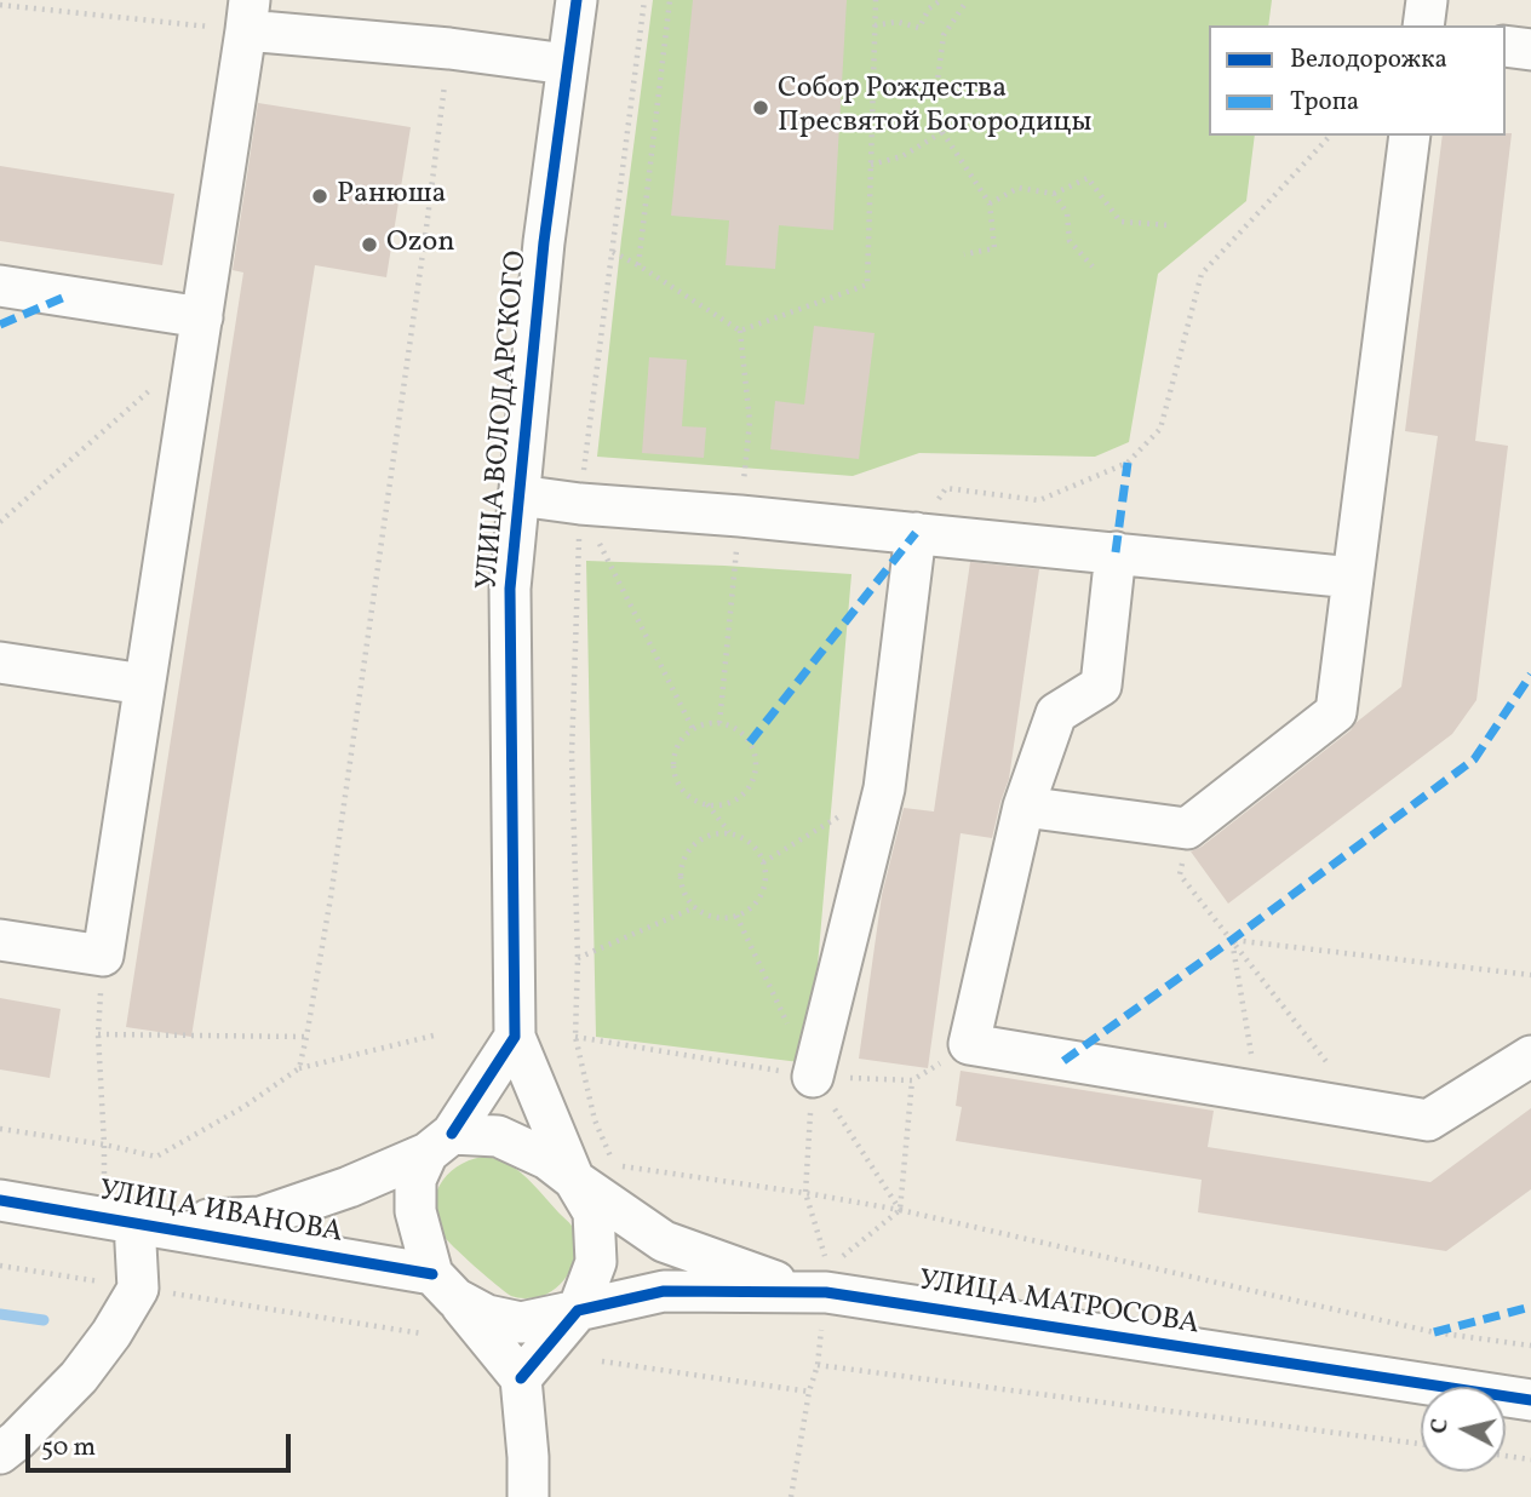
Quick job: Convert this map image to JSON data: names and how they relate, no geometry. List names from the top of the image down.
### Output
{
  "streets": {
    "street": ["УЛИЦА ВОЛОДАРСКОГО", "УЛИЦА ИВАНОВА", "УЛИЦА МАТРОСОВА"]
  },
  "crossings": [
    ["УЛИЦА ИВАНОВА", "УЛИЦА МАТРОСОВА"]
  ],
  "places": ["Собор Рождества Пресвятой Богородицы", "Ранюша", "Ozon"],
  "legend": ["Велодорожка", "Тропа"],
  "scale_bar": "50 m",
  "north": "left"
}
